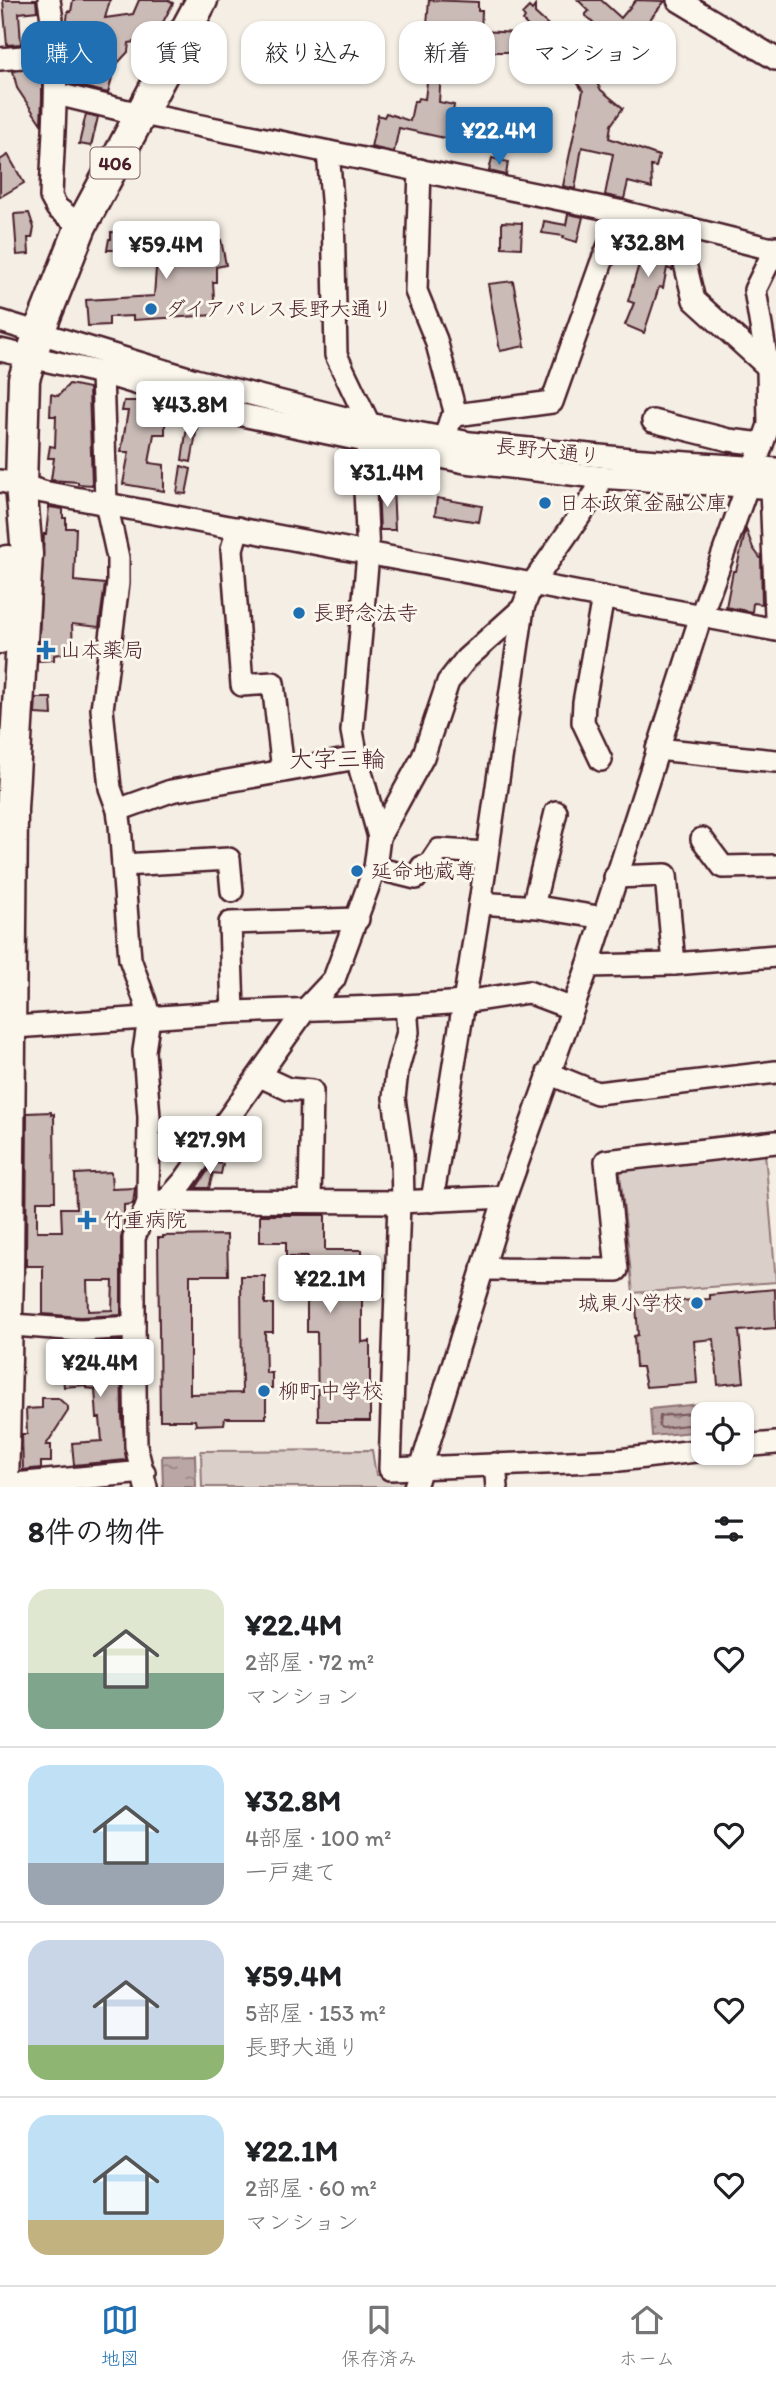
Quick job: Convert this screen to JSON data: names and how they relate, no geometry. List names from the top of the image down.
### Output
{
  "streets": {
    "highway": ["406"],
    "street": ["長野大通り"]
  },
  "crossings": [
    ["406", "長野大通り"]
  ],
  "districts": ["大字三輪"],
  "places": {
    "other": [
      "ダイアパレス長野大通り",
      "日本政策金融公庫",
      "長野念法寺",
      "延命地蔵尊",
      "城東小学校",
      "柳町中学校"
    ],
    "health": ["山本薬局", "竹重病院"]
  },
  "page": {
    "chip": [
      "購入",
      "賃貸",
      "絞り込み",
      "新着",
      "マンション"
    ],
    "price": [
      "¥22.4M",
      "¥32.8M",
      "¥59.4M",
      "¥43.8M",
      "¥31.4M",
      "¥27.9M",
      "¥22.1M",
      "¥24.4M"
    ],
    "heading": "8件の物件",
    "list": [
      {
        "name": "¥22.4M",
        "note": "2部屋 · 72 m² · マンション"
      },
      {
        "name": "¥32.8M",
        "note": "4部屋 · 100 m² · 一戸建て"
      },
      {
        "name": "¥59.4M",
        "note": "5部屋 · 153 m² · 長野大通り"
      },
      {
        "name": "¥22.1M",
        "note": "2部屋 · 60 m² · マンション"
      }
    ],
    "tabs": ["地図", "保存済み", "ホーム"]
  }
}
